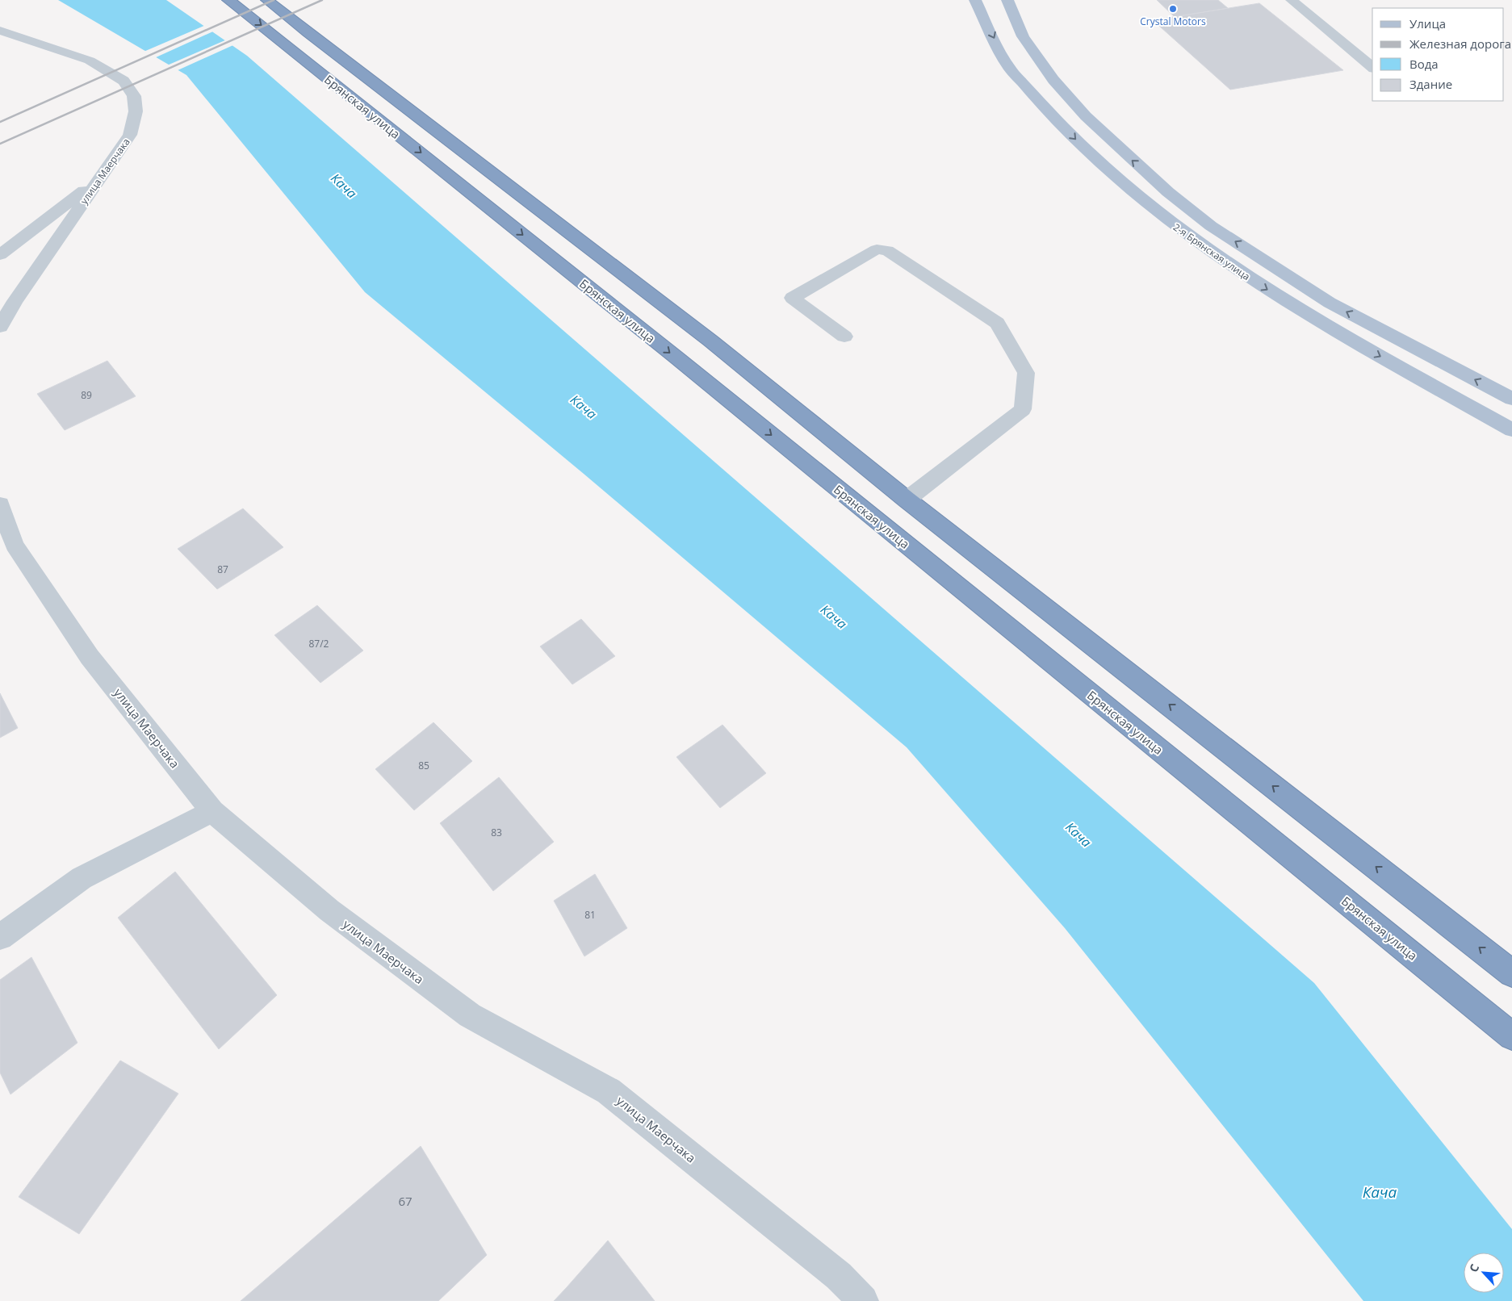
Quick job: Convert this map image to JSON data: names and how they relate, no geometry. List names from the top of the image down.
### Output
{
  "streets": {
    "highway": ["Брянская улица"],
    "main road": ["2-я Брянская улица"],
    "street": ["улица Маерчака"]
  },
  "water": ["Кача"],
  "places": ["Crystal Motors"],
  "house_numbers": [
    "89",
    "87",
    "87/2",
    "85",
    "83",
    "81",
    "67"
  ],
  "legend": [
    "Улица",
    "Железная дорога",
    "Вода",
    "Здание"
  ],
  "north": "top left"
}
